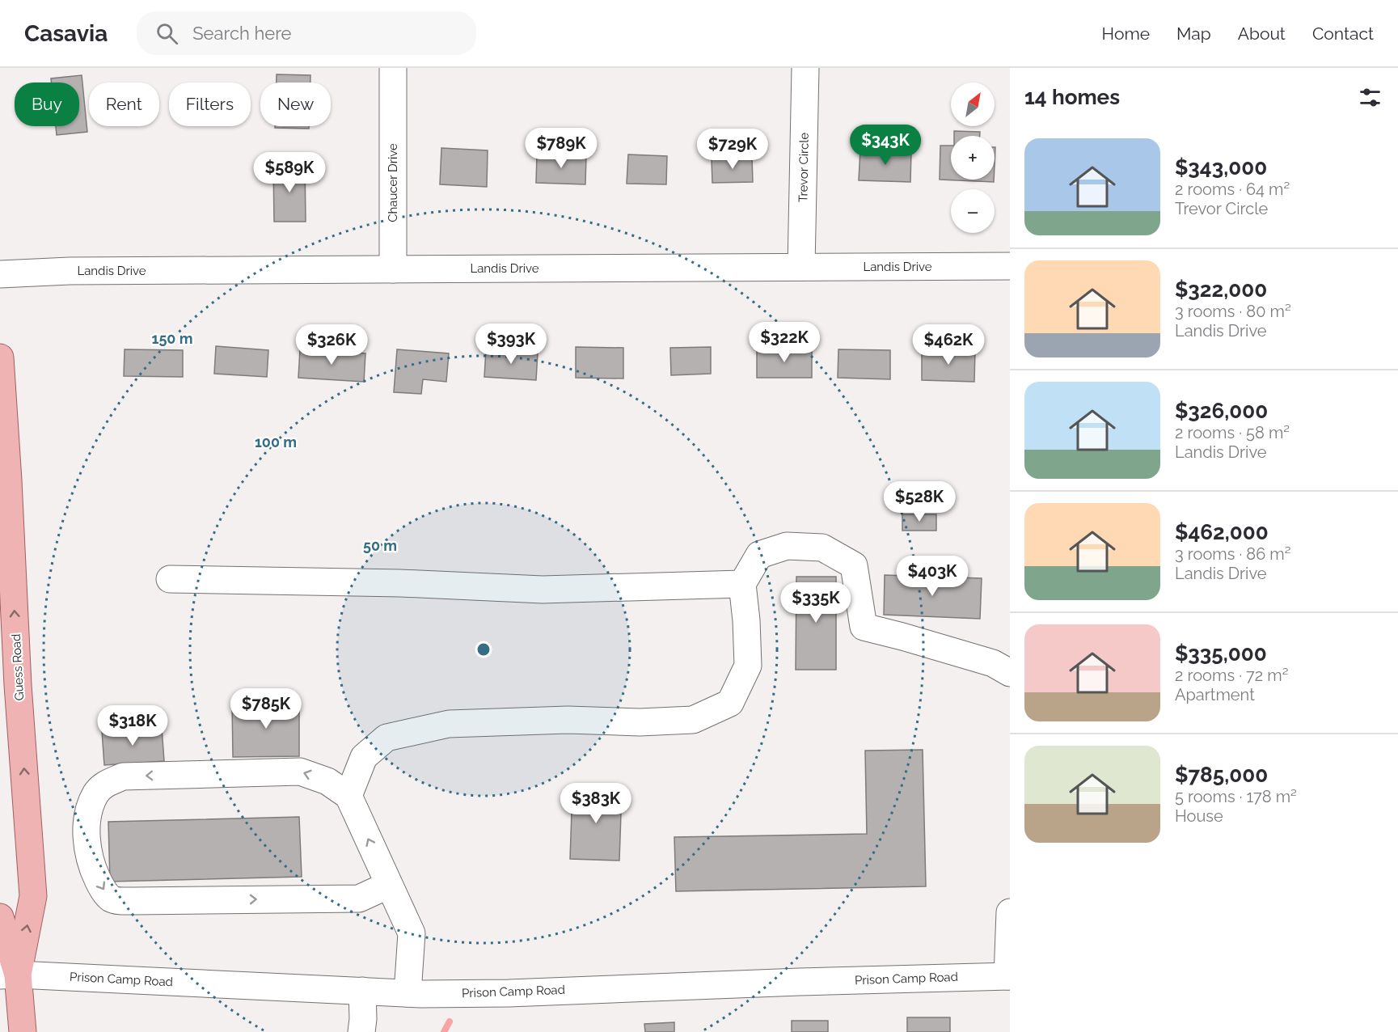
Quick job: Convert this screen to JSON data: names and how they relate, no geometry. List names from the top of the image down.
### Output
{
  "streets": {
    "main road": ["Guess Road"],
    "street": [
      "Trevor Circle",
      "Chaucer Drive",
      "Landis Drive",
      "Prison Camp Road"
    ]
  },
  "crossings": [
    ["Trevor Circle", "Landis Drive"],
    ["Chaucer Drive", "Landis Drive"],
    ["Guess Road", "Prison Camp Road"]
  ],
  "one_way": ["Guess Road"],
  "north": "top right",
  "page": {
    "header": "Casavia",
    "search": "Search here",
    "nav": [
      "Home",
      "Map",
      "About",
      "Contact"
    ],
    "heading": "14 homes",
    "map_buttons": ["+", "−"],
    "chip": [
      "Buy",
      "Rent",
      "Filters",
      "New"
    ],
    "price": [
      "$343K",
      "$789K",
      "$729K",
      "$589K",
      "$322K",
      "$393K",
      "$326K",
      "$462K",
      "$528K",
      "$403K",
      "$335K",
      "$785K",
      "$318K",
      "$383K"
    ],
    "list": [
      {
        "name": "$343,000",
        "note": "2 rooms · 64 m² · Trevor Circle"
      },
      {
        "name": "$322,000",
        "note": "3 rooms · 80 m² · Landis Drive"
      },
      {
        "name": "$326,000",
        "note": "2 rooms · 58 m² · Landis Drive"
      },
      {
        "name": "$462,000",
        "note": "3 rooms · 86 m² · Landis Drive"
      },
      {
        "name": "$335,000",
        "note": "2 rooms · 72 m² · Apartment"
      },
      {
        "name": "$785,000",
        "note": "5 rooms · 178 m² · House"
      }
    ]
  },
  "rings": ["150 m", "100 m", "50 m"]
}
